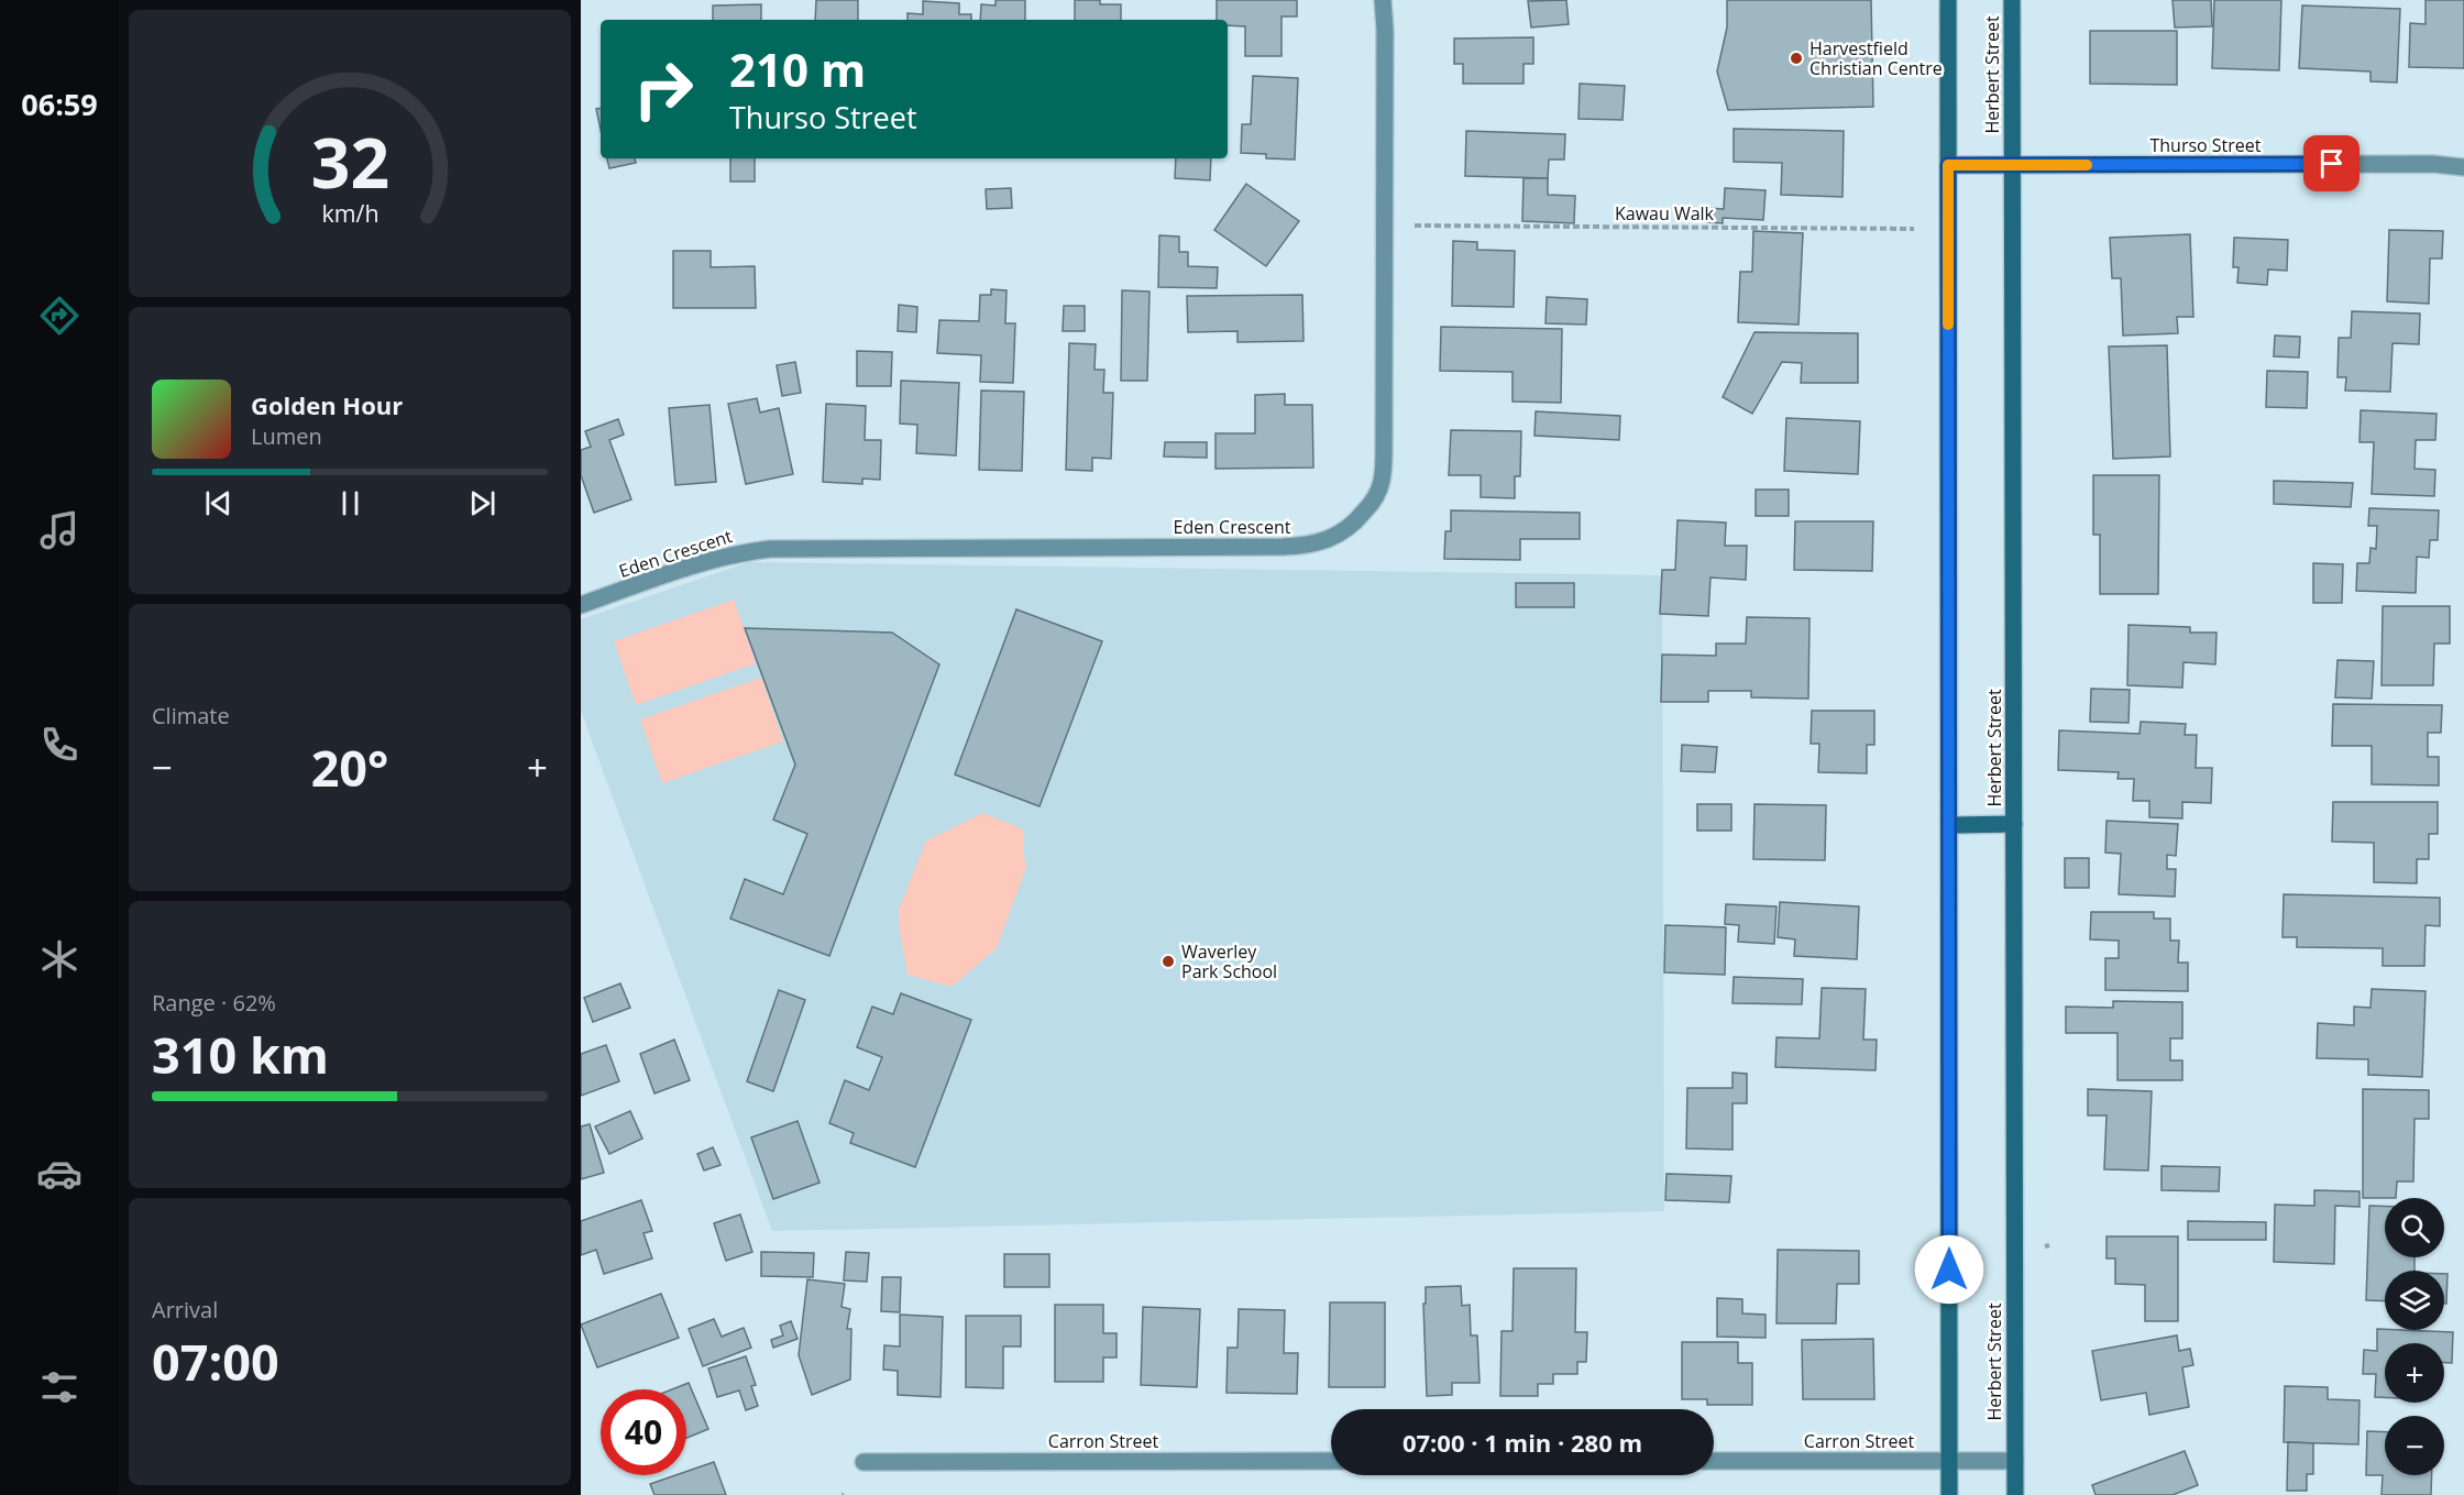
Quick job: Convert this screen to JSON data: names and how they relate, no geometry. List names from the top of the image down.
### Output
{
  "streets": {
    "street": [
      "Herbert Street",
      "Thurso Street",
      "Eden Crescent",
      "Carron Street"
    ],
    "path": ["Kawau Walk"]
  },
  "crossings": [
    ["Herbert Street", "Thurso Street"],
    ["Herbert Street", "Carron Street"]
  ],
  "places": ["Harvestfield Christian Centre", "Waverley Park School"],
  "page": {
    "tabs": "06:59",
    "turn": ["210 m", "Thurso Street"],
    "song": ["Golden Hour", "Lumen"],
    "tile": [
      "Climate",
      ["Range · 62%", "310 km"],
      ["Arrival", "07:00"]
    ],
    "heat": ["−", "20°", "+"],
    "map_buttons": ["+", "−"],
    "limit": "40",
    "trip": "07:00 · 1 min · 280 m",
    "gauge": ["32", "km/h"]
  }
}
